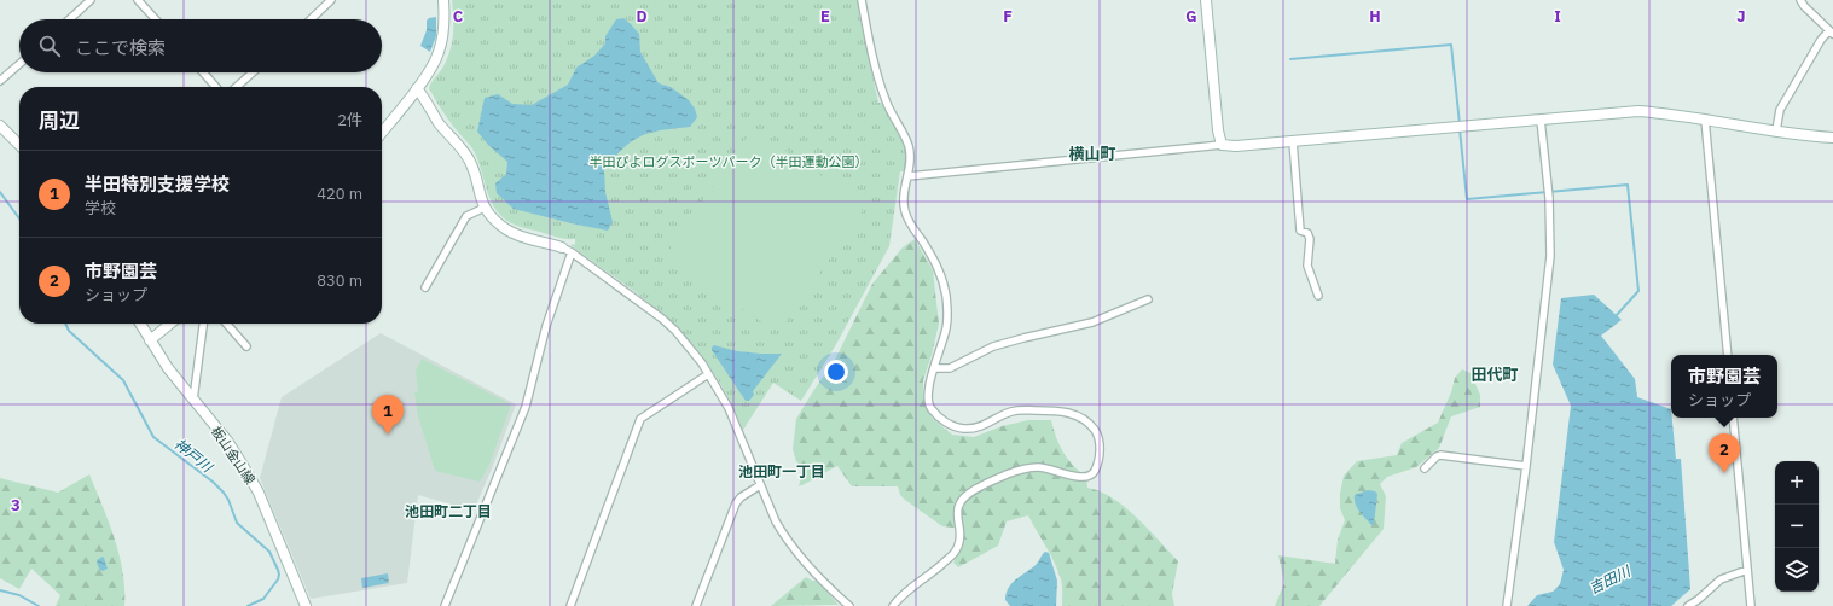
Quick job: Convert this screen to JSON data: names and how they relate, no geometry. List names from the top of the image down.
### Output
{
  "streets": {
    "street": ["板山金山線"]
  },
  "districts": [
    "横山町",
    "田代町",
    "池田町一丁目",
    "池田町二丁目"
  ],
  "water": ["神戸川", "吉田川"],
  "parks": ["半田ぴよログスポーツパーク（半田運動公園）"],
  "page": {
    "search": "ここで検索",
    "heading": ["周辺", "2件"],
    "list": [
      {
        "mark": "1",
        "name": "半田特別支援学校",
        "note": "学校",
        "value": "420 m"
      },
      {
        "mark": "2",
        "name": "市野園芸",
        "note": "ショップ",
        "value": "830 m"
      }
    ],
    "popup": ["市野園芸", "ショップ"],
    "pins": ["1", "2"],
    "map_buttons": ["+", "−"]
  },
  "grid": {
    "columns": [
      "C",
      "D",
      "E",
      "F",
      "G",
      "H",
      "I",
      "J"
    ],
    "rows": ["3"]
  }
}
